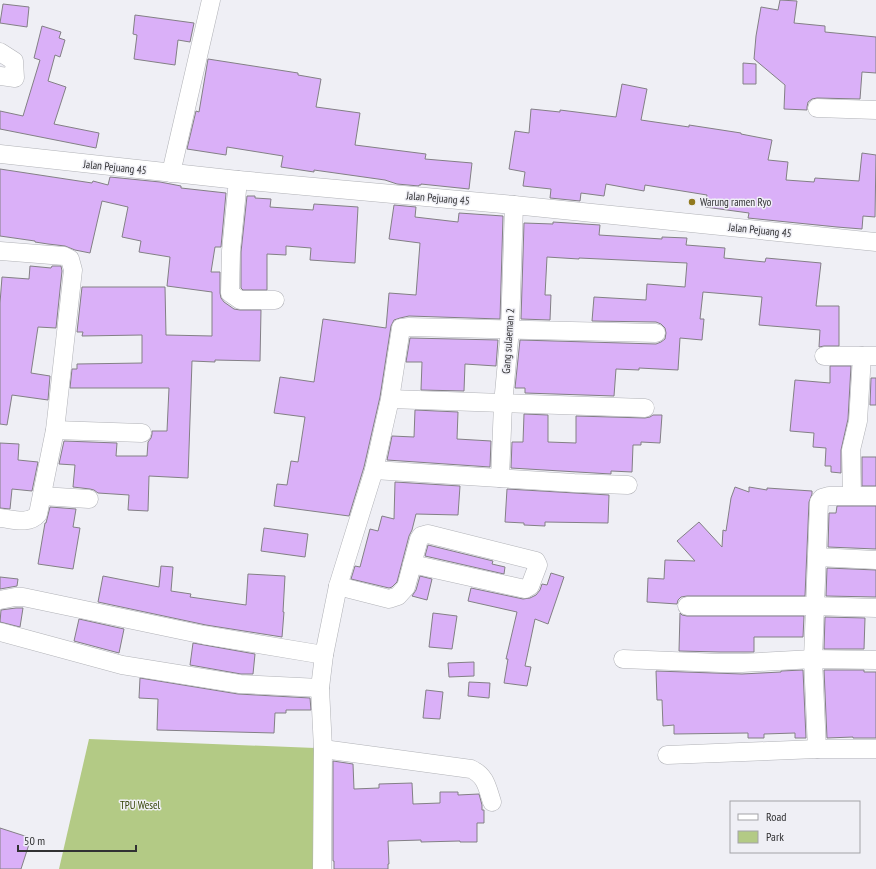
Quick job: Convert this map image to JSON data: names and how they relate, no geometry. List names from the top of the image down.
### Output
{
  "streets": {
    "street": ["Jalan Pejuang 45", "Gang sulaeman 2"]
  },
  "crossings": [
    ["Jalan Pejuang 45", "Gang sulaeman 2"]
  ],
  "parks": ["TPU Wesel"],
  "places": ["Warung ramen Ryo"],
  "legend": ["Road", "Park"],
  "scale_bar": "50 m"
}
